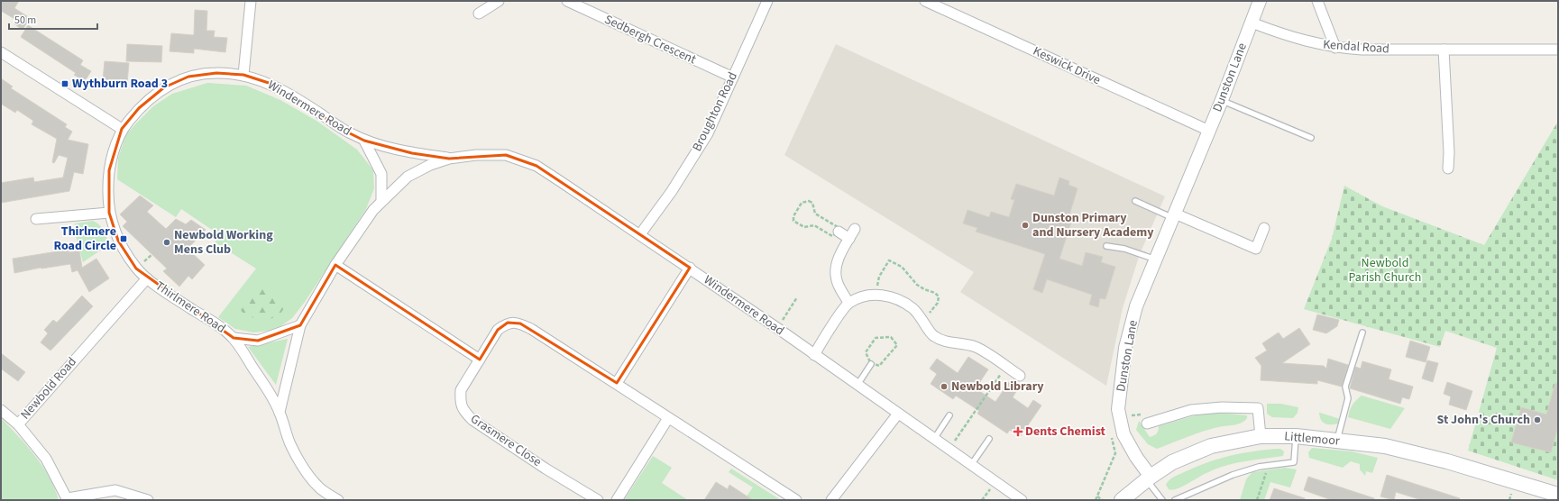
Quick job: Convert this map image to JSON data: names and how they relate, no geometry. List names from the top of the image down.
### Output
{
  "streets": {
    "main road": ["Littlemoor"],
    "street": [
      "Sedbergh Crescent",
      "Kendal Road",
      "Keswick Drive",
      "Dunston Lane",
      "Windermere Road",
      "Broughton Road",
      "Thirlmere Road",
      "Newbold Road",
      "Grasmere Close"
    ]
  },
  "crossings": [
    ["Sedbergh Crescent", "Broughton Road"],
    ["Kendal Road", "Dunston Lane"],
    ["Keswick Drive", "Dunston Lane"],
    ["Dunston Lane", "Littlemoor"],
    ["Windermere Road", "Broughton Road"],
    ["Windermere Road", "Thirlmere Road"],
    ["Thirlmere Road", "Newbold Road"]
  ],
  "parks": ["Newbold Parish Church"],
  "places": {
    "transit": ["Wythburn Road 3", "Thirlmere Road Circle"],
    "other": [
      "Dunston Primary and Nursery Academy",
      "Newbold Working Mens Club",
      "Newbold Library",
      "St John's Church"
    ],
    "health": ["Dents Chemist"]
  },
  "scale_bar": "50 m"
}
